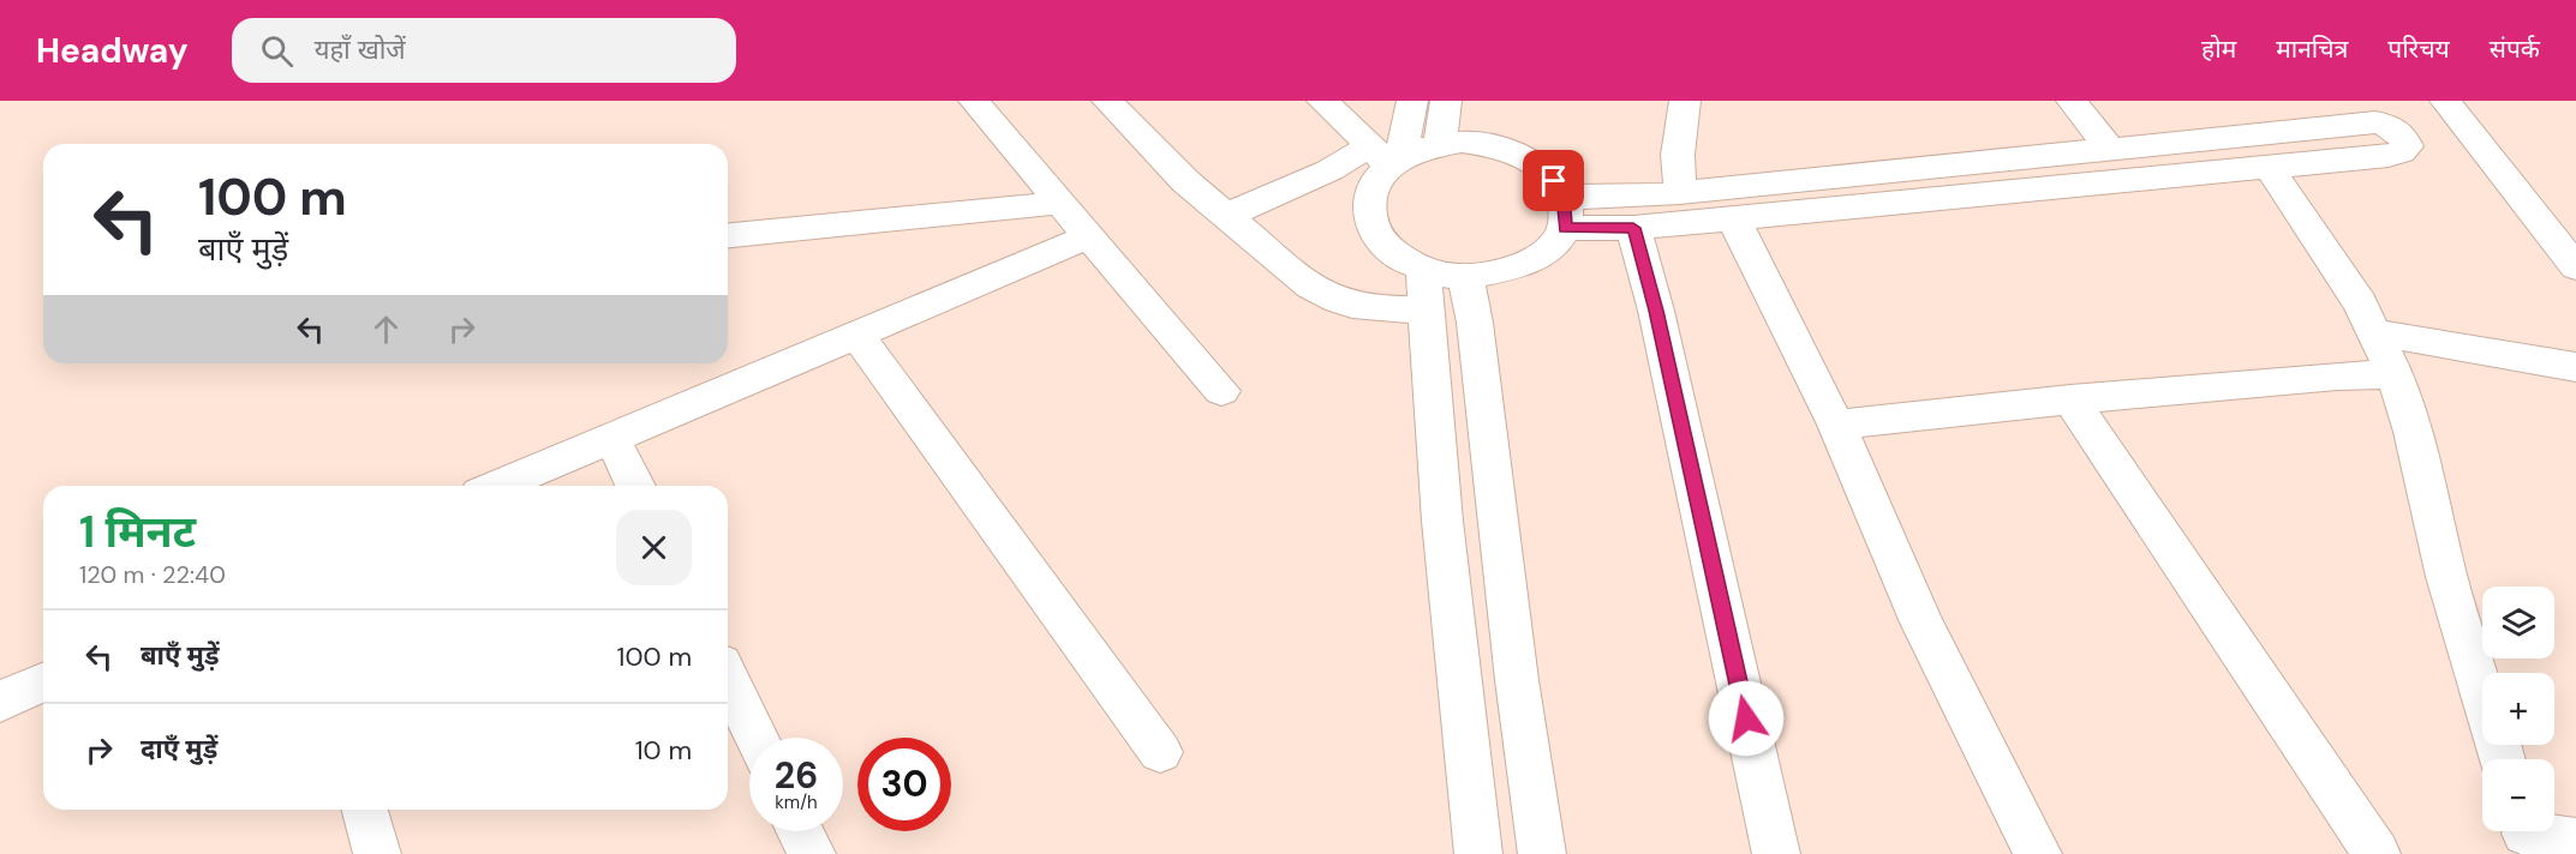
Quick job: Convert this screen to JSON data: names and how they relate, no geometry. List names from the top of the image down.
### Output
{
  "page": {
    "header": "Headway",
    "search": "यहाँ खोजें",
    "nav": [
      "होम",
      "मानचित्र",
      "परिचय",
      "संपर्क"
    ],
    "turn": ["100 m", "बाएँ मुड़ें"],
    "heading": ["1 मिनट", "120 m · 22:40"],
    "map_buttons": ["+", "−"],
    "list": [
      {
        "name": "बाएँ मुड़ें",
        "value": "100 m"
      },
      {
        "name": "दाएँ मुड़ें",
        "value": "10 m"
      }
    ],
    "speed": "26 km/h",
    "limit": "30"
  }
}
